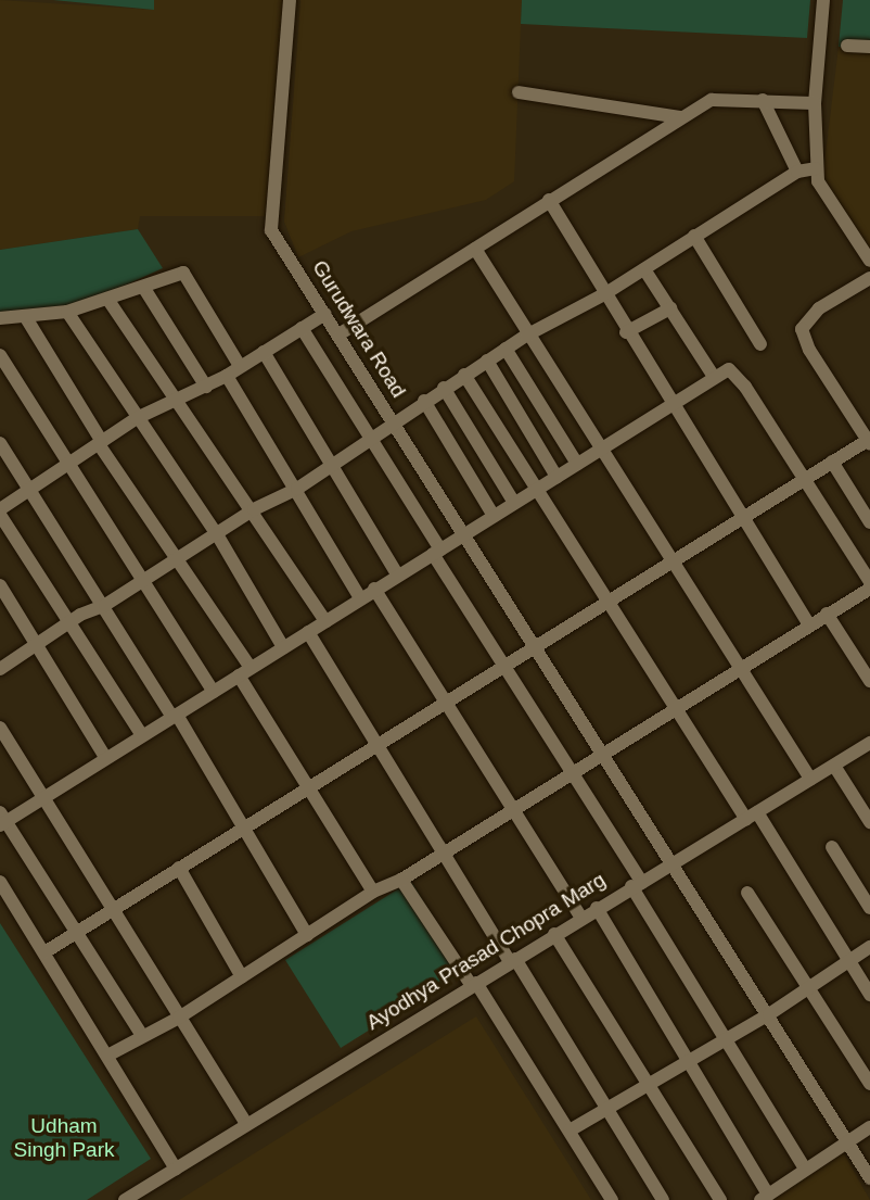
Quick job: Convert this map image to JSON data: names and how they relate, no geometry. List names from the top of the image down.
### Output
{
  "streets": {
    "street": ["Gurudwara Road", "Ayodhya Prasad Chopra Marg"]
  },
  "crossings": [
    ["Gurudwara Road", "Ayodhya Prasad Chopra Marg"]
  ],
  "parks": ["Udham Singh Park"]
}
